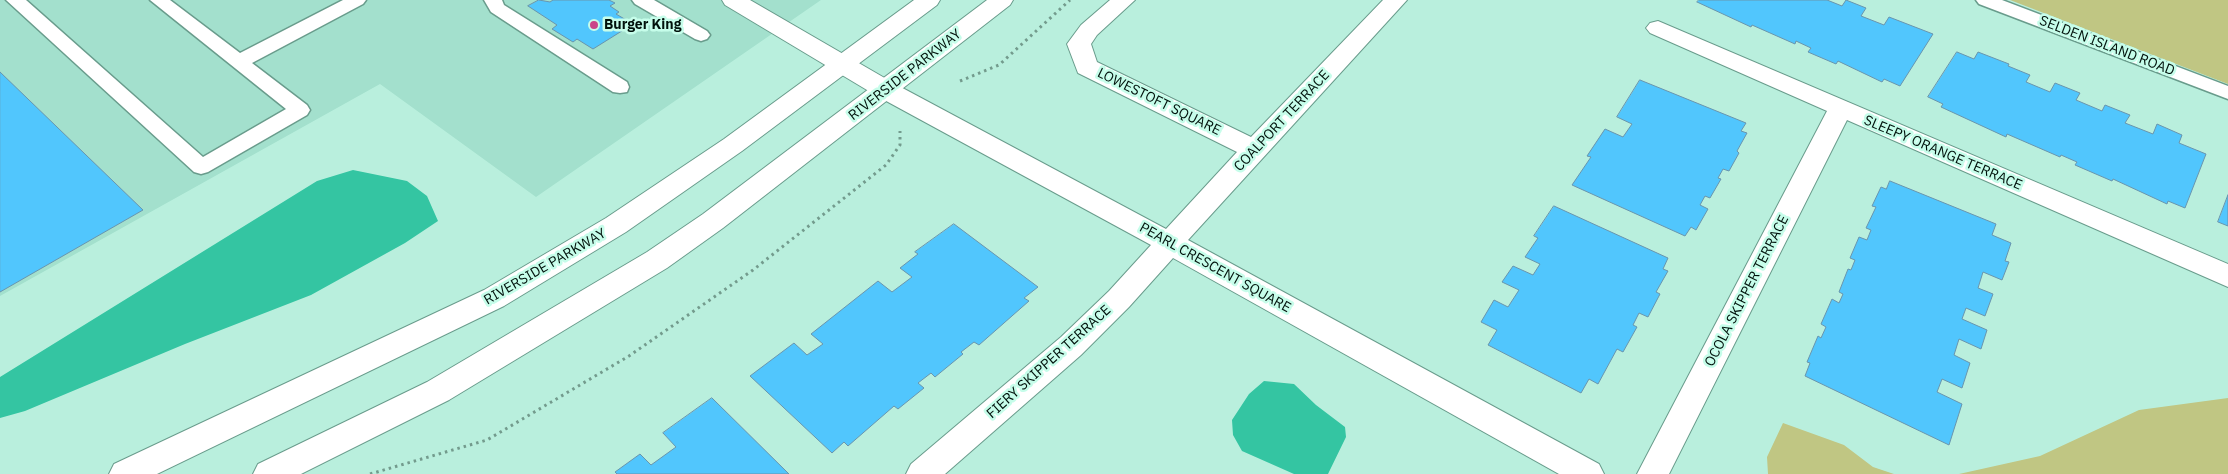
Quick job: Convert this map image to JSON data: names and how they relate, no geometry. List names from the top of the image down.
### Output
{
  "streets": {
    "street": [
      "RIVERSIDE PARKWAY",
      "LOWESTOFT SQUARE",
      "COALPORT TERRACE",
      "SLEEPY ORANGE TERRACE",
      "PEARL CRESCENT SQUARE",
      "OCOLA SKIPPER TERRACE",
      "FIERY SKIPPER TERRACE"
    ],
    "lane": ["SELDEN ISLAND ROAD"]
  },
  "crossings": [
    ["RIVERSIDE PARKWAY", "PEARL CRESCENT SQUARE"],
    ["LOWESTOFT SQUARE", "COALPORT TERRACE"],
    ["COALPORT TERRACE", "PEARL CRESCENT SQUARE"],
    ["COALPORT TERRACE", "FIERY SKIPPER TERRACE"],
    ["SLEEPY ORANGE TERRACE", "OCOLA SKIPPER TERRACE"],
    ["PEARL CRESCENT SQUARE", "FIERY SKIPPER TERRACE"]
  ],
  "places": ["Burger King"]
}
